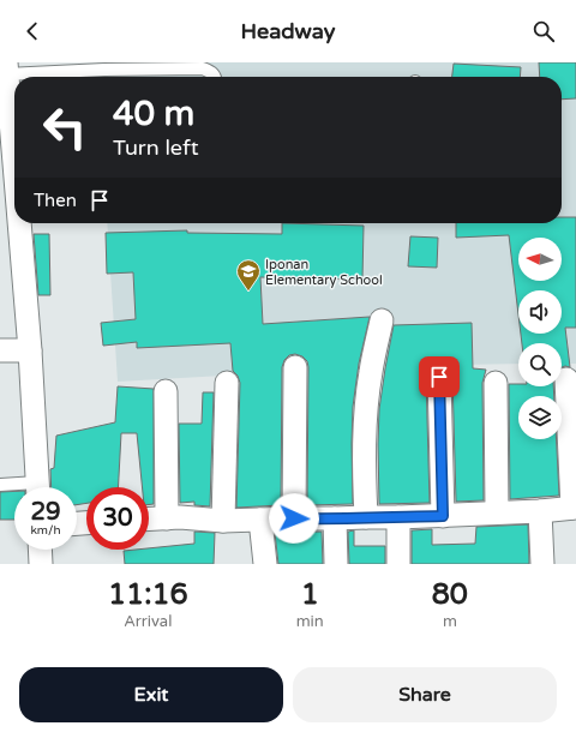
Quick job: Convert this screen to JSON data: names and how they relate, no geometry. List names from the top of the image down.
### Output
{
  "places": {
    "school or university": ["Iponan Elementary School"]
  },
  "north": "left",
  "page": {
    "header": "Headway",
    "turn": ["40 m", "Turn left"],
    "then": "Then",
    "speed": "29 km/h",
    "limit": "30",
    "eta": [
      "11:16",
      "Arrival",
      "1",
      "min",
      "80",
      "m"
    ],
    "buttons": ["Exit", "Share"]
  }
}
